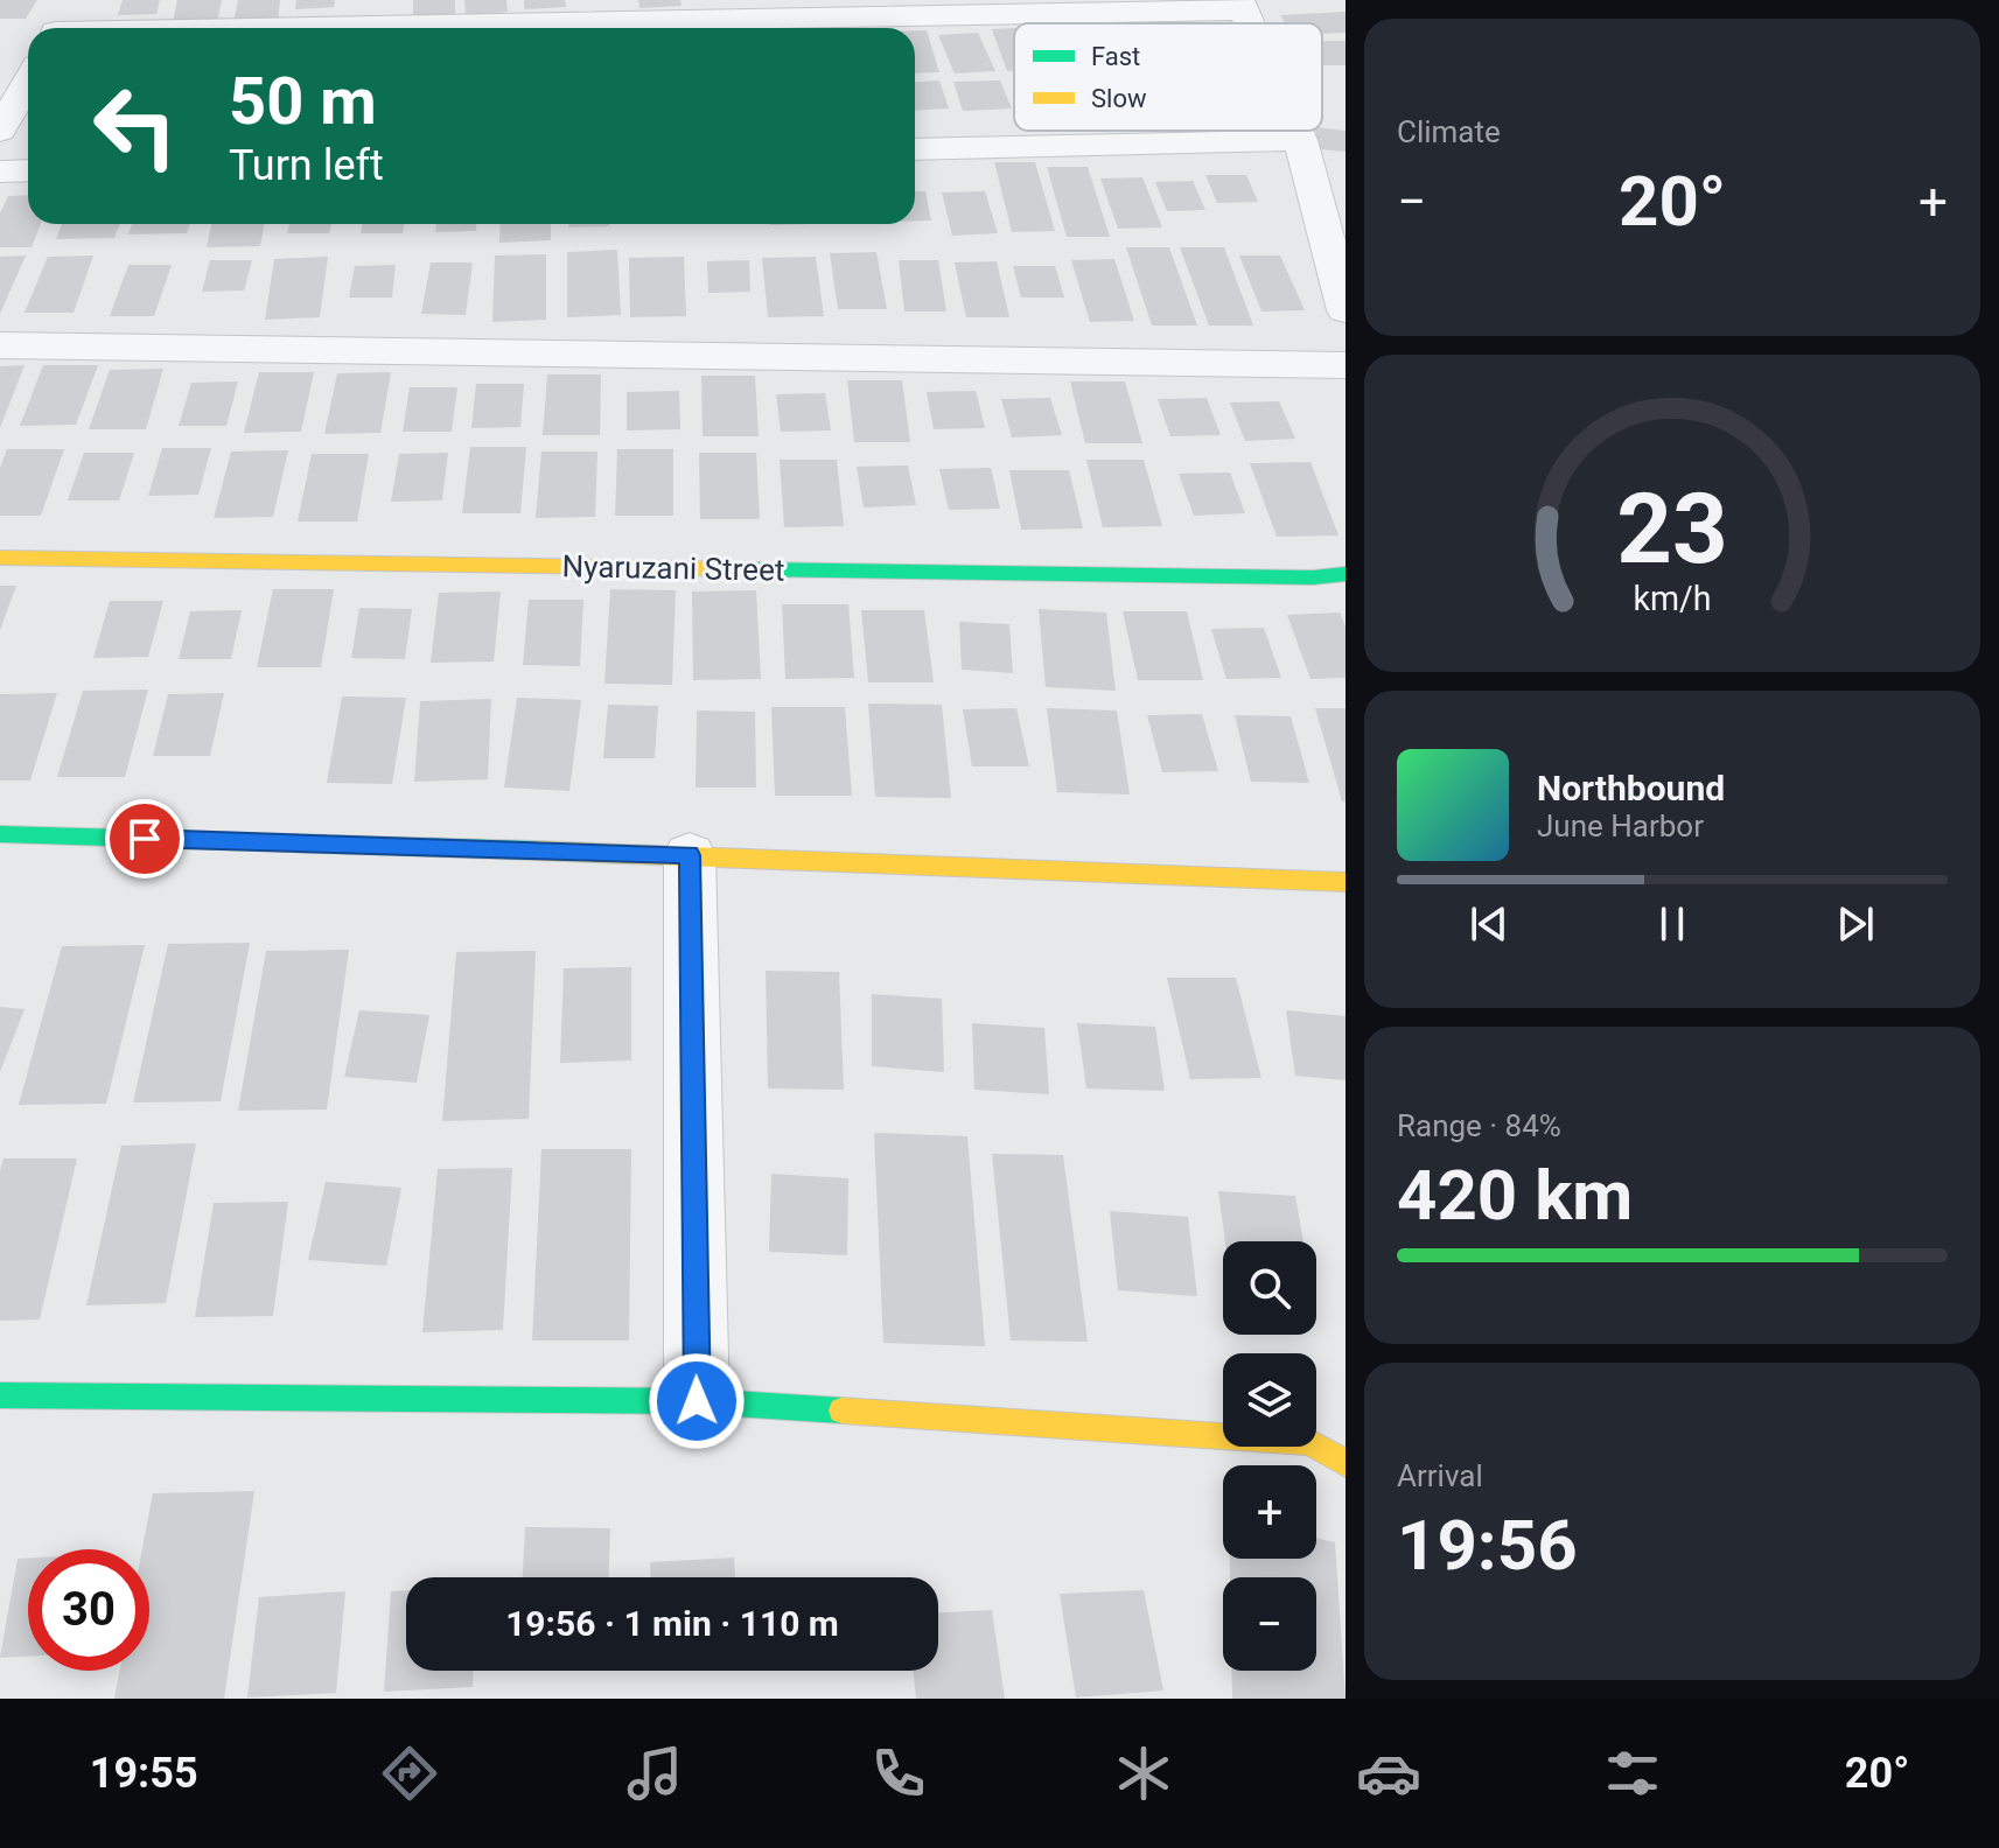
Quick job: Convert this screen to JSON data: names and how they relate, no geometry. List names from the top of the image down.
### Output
{
  "streets": {
    "street": ["Nyaruzani Street"]
  },
  "legend": ["Fast", "Slow"],
  "page": {
    "tile": [
      "Climate",
      ["Range · 84%", "420 km"],
      ["Arrival", "19:56"]
    ],
    "turn": ["50 m", "Turn left"],
    "heat": ["−", "20°", "+"],
    "song": ["Northbound", "June Harbor"],
    "map_buttons": ["+", "−"],
    "limit": "30",
    "trip": "19:56 · 1 min · 110 m",
    "tabs": ["19:55", "20°"],
    "gauge": ["23", "km/h"]
  }
}
